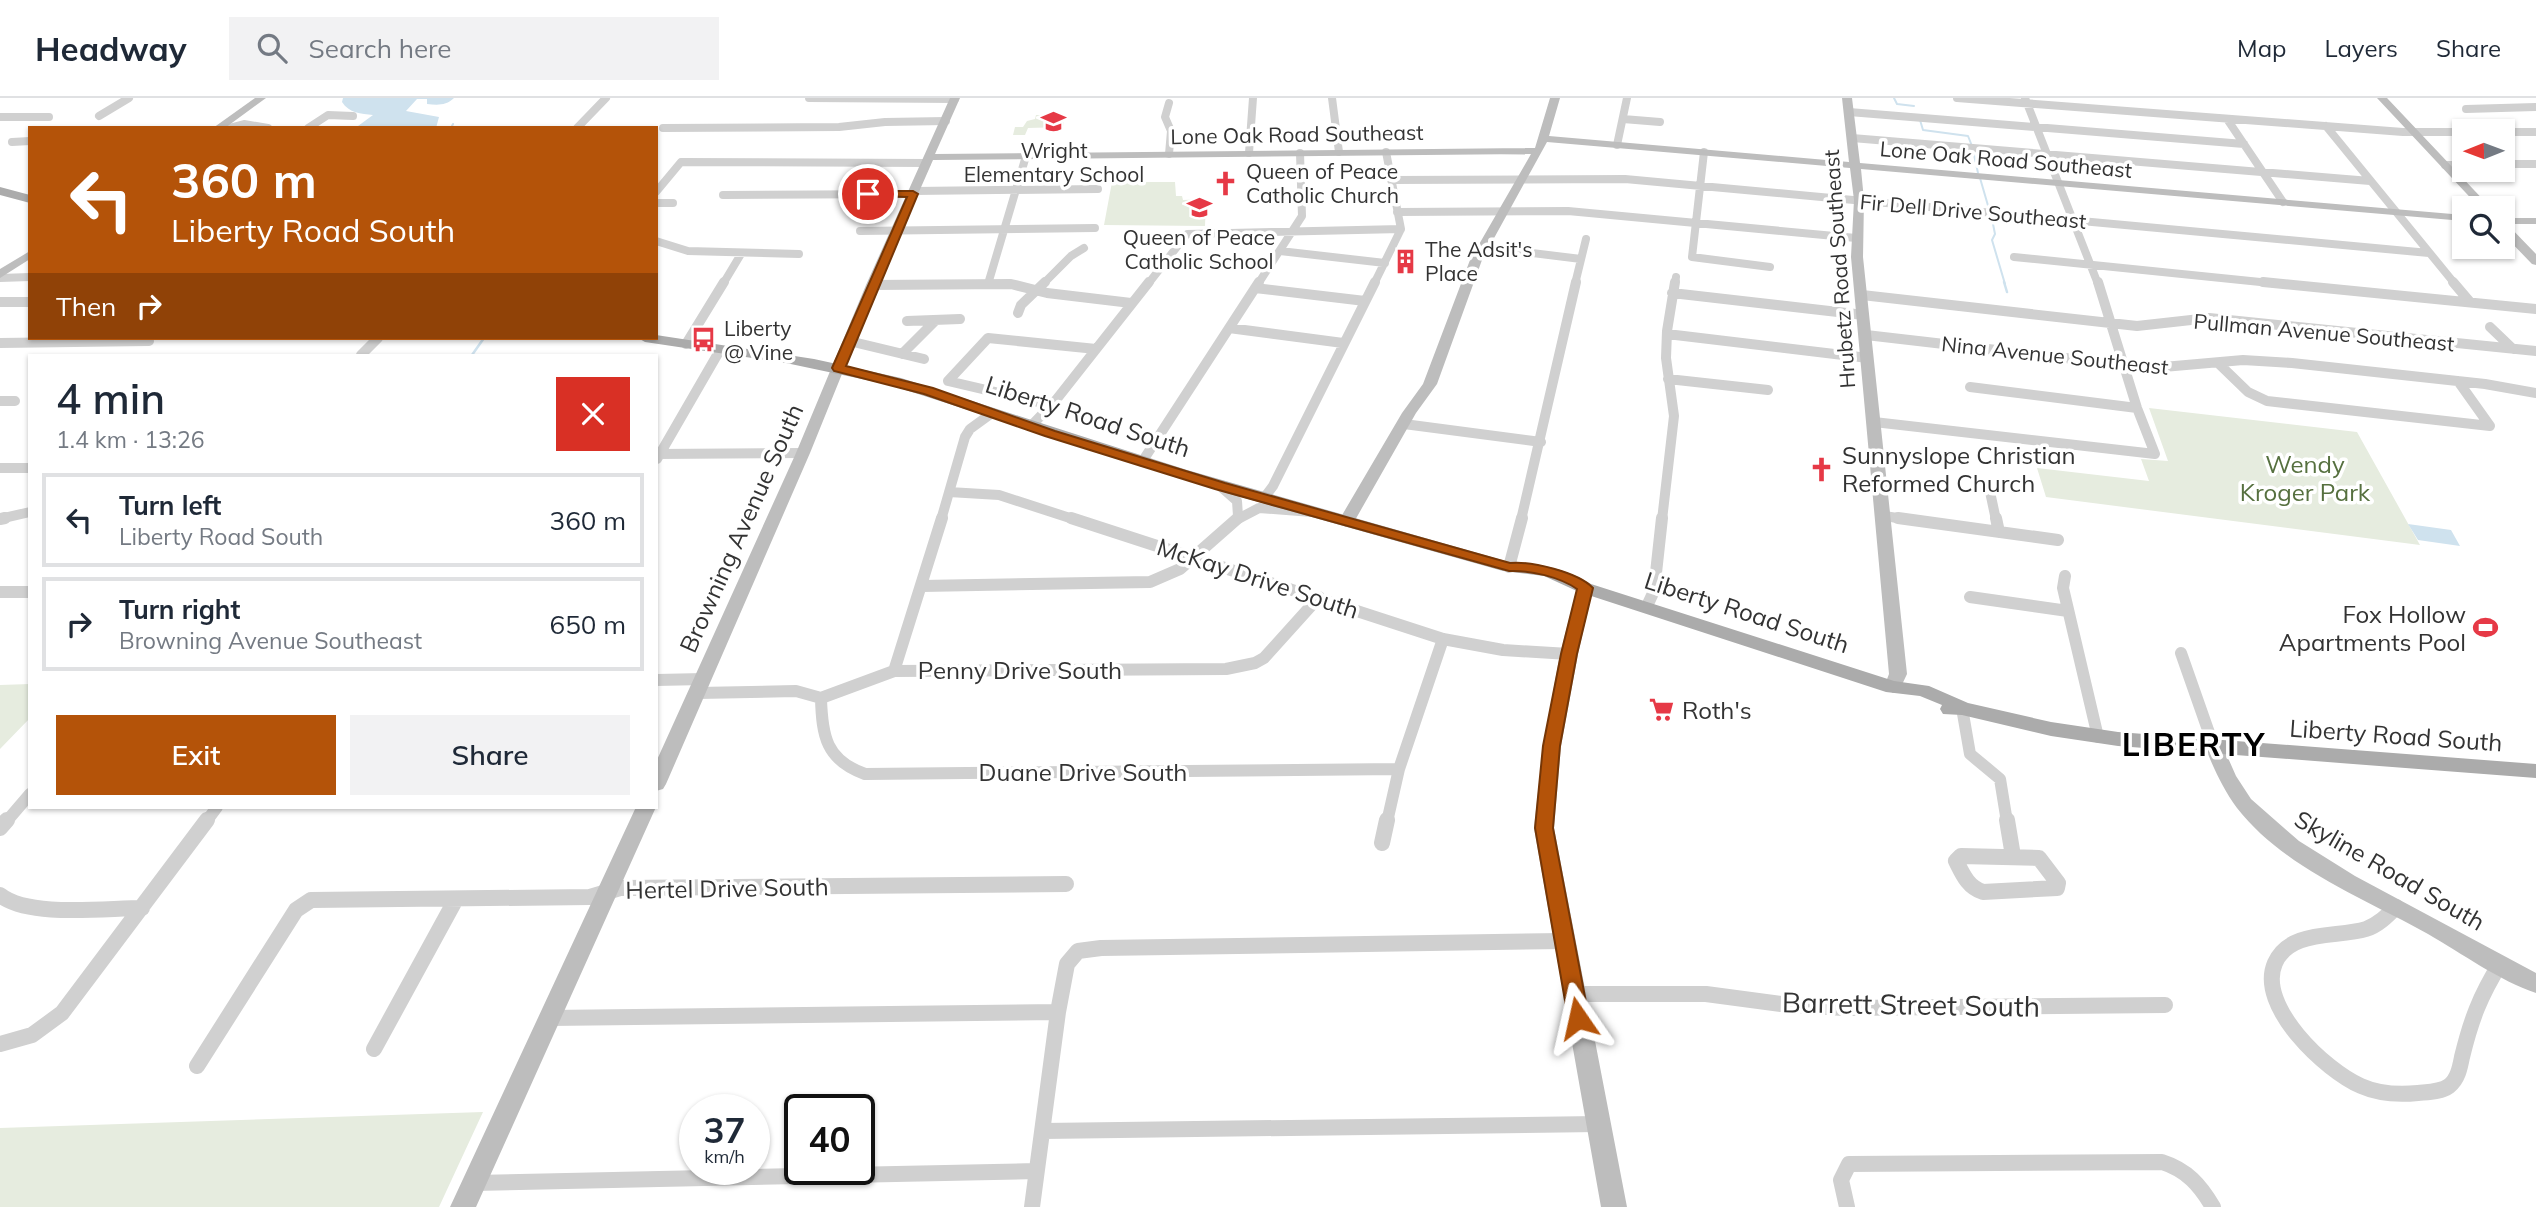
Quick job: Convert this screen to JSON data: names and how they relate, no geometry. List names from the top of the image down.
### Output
{
  "streets": {
    "main road": ["Liberty Road South"],
    "street": [
      "Lone Oak Road Southeast",
      "Fir Dell Drive Southeast",
      "Hrubetz Road Southeast",
      "Pullman Avenue Southeast",
      "Nina Avenue Southeast",
      "Browning Avenue South",
      "McKay Drive South",
      "Penny Drive South",
      "Duane Drive South",
      "Skyline Road South",
      "Hertel Drive South",
      "Barrett Street South"
    ]
  },
  "crossings": [
    ["Lone Oak Road Southeast", "Hrubetz Road Southeast"],
    ["Lone Oak Road Southeast", "Browning Avenue South"],
    ["Fir Dell Drive Southeast", "Hrubetz Road Southeast"],
    ["Hrubetz Road Southeast", "Pullman Avenue Southeast"],
    ["Hrubetz Road Southeast", "Nina Avenue Southeast"],
    ["Hrubetz Road Southeast", "Liberty Road South"],
    ["Liberty Road South", "Browning Avenue South"],
    ["Liberty Road South", "Skyline Road South"],
    ["McKay Drive South", "Penny Drive South"],
    ["Penny Drive South", "Duane Drive South"]
  ],
  "districts": ["LIBERTY"],
  "parks": ["Wendy Kroger Park"],
  "places": {
    "school or university": ["Wright Elementary School", "Queen of Peace Catholic School"],
    "church": ["Queen of Peace Catholic Church", "Sunnyslope Christian Reformed Church"],
    "building": ["The Adsit's Place"],
    "bus stop": ["Liberty @ Vine"],
    "sports": ["Fox Hollow Apartments Pool"],
    "supermarket": ["Roth's"]
  },
  "north": "left",
  "page": {
    "header": "Headway",
    "search": "Search here",
    "nav": ["Map", "Layers", "Share"],
    "turn": ["360 m", "Liberty Road South"],
    "then": "Then",
    "heading": ["4 min", "1.4 km · 13:26"],
    "list": [
      {
        "name": "Turn left",
        "note": "Liberty Road South",
        "value": "360 m"
      },
      {
        "name": "Turn right",
        "note": "Browning Avenue Southeast",
        "value": "650 m"
      }
    ],
    "buttons": ["Exit", "Share"],
    "speed": "37 km/h",
    "limit": "40"
  }
}
